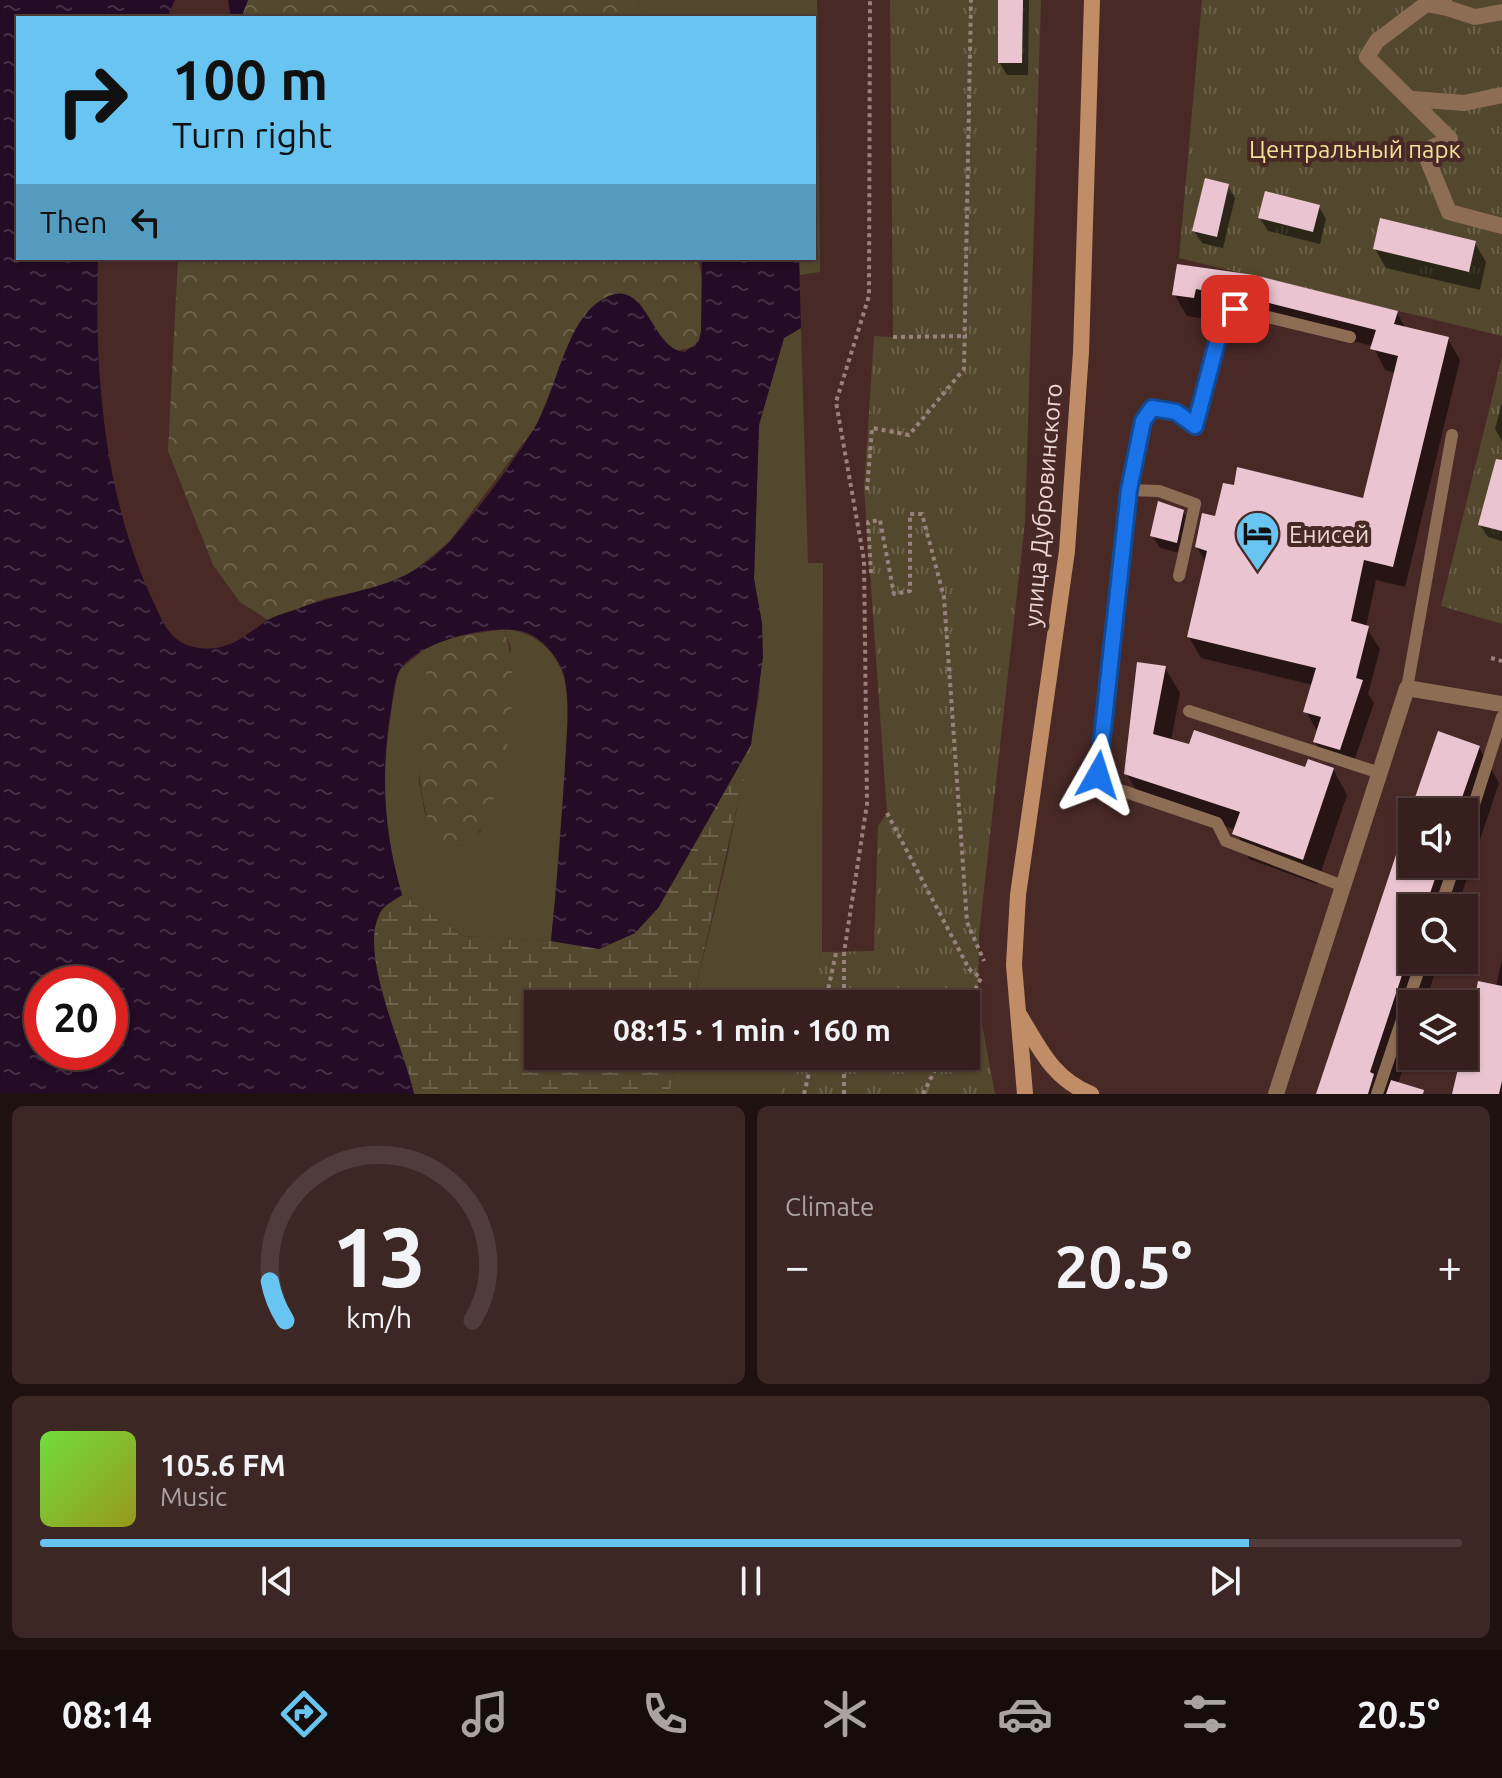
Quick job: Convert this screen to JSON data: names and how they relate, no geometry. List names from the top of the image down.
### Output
{
  "streets": {
    "main road": ["улица Дубровинского"]
  },
  "parks": ["Центральный парк"],
  "places": {
    "hotel": ["Енисей"]
  },
  "page": {
    "turn": ["100 m", "Turn right"],
    "then": "Then",
    "limit": "20",
    "trip": "08:15 · 1 min · 160 m",
    "tile": "Climate",
    "heat": ["−", "20.5°", "+"],
    "song": ["105.6 FM", "Music"],
    "tabs": ["08:14", "20.5°"],
    "gauge": ["13", "km/h"]
  }
}
